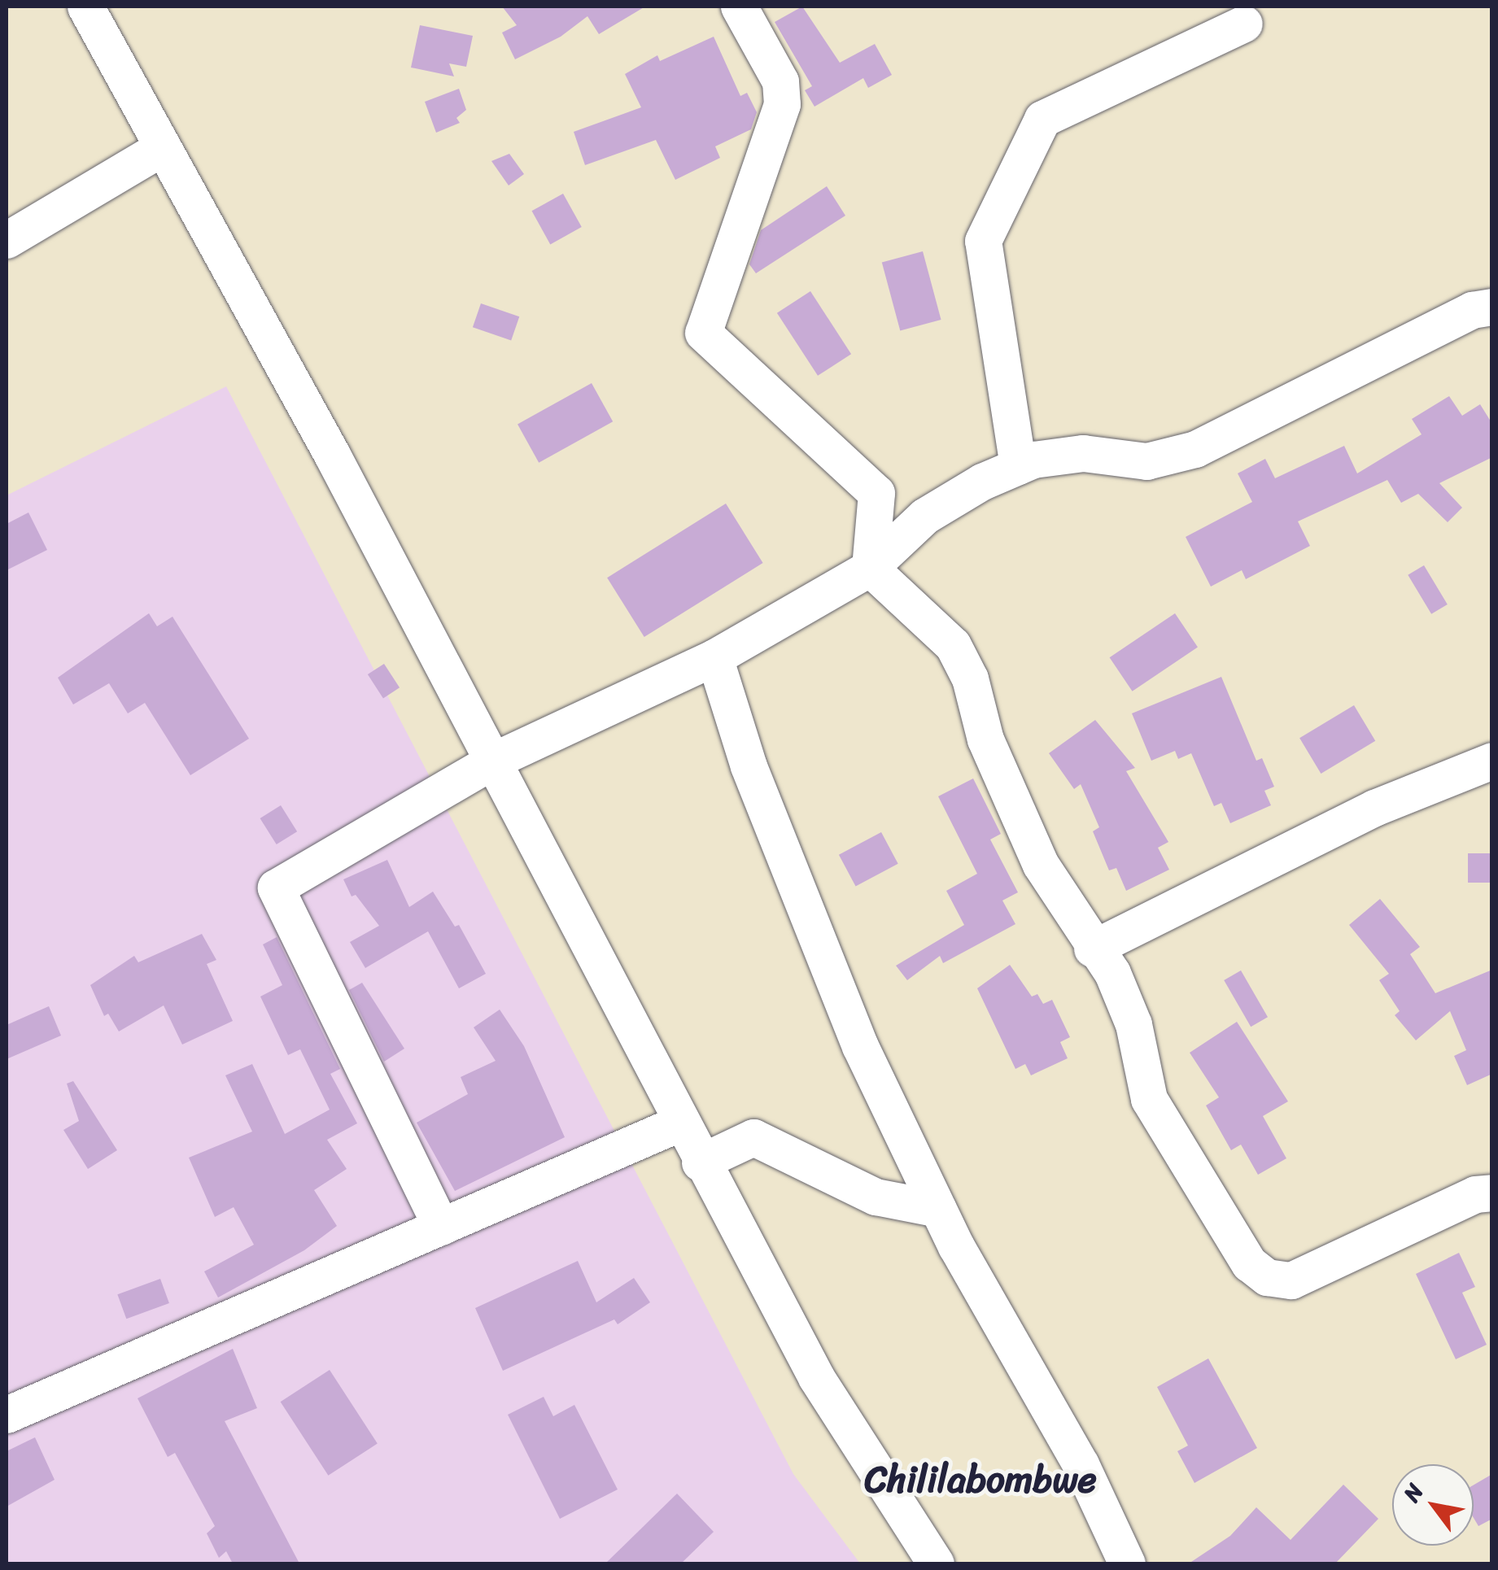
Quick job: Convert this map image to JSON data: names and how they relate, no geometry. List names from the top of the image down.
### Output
{
  "districts": ["Chililabombwe"],
  "north": "top left"
}
